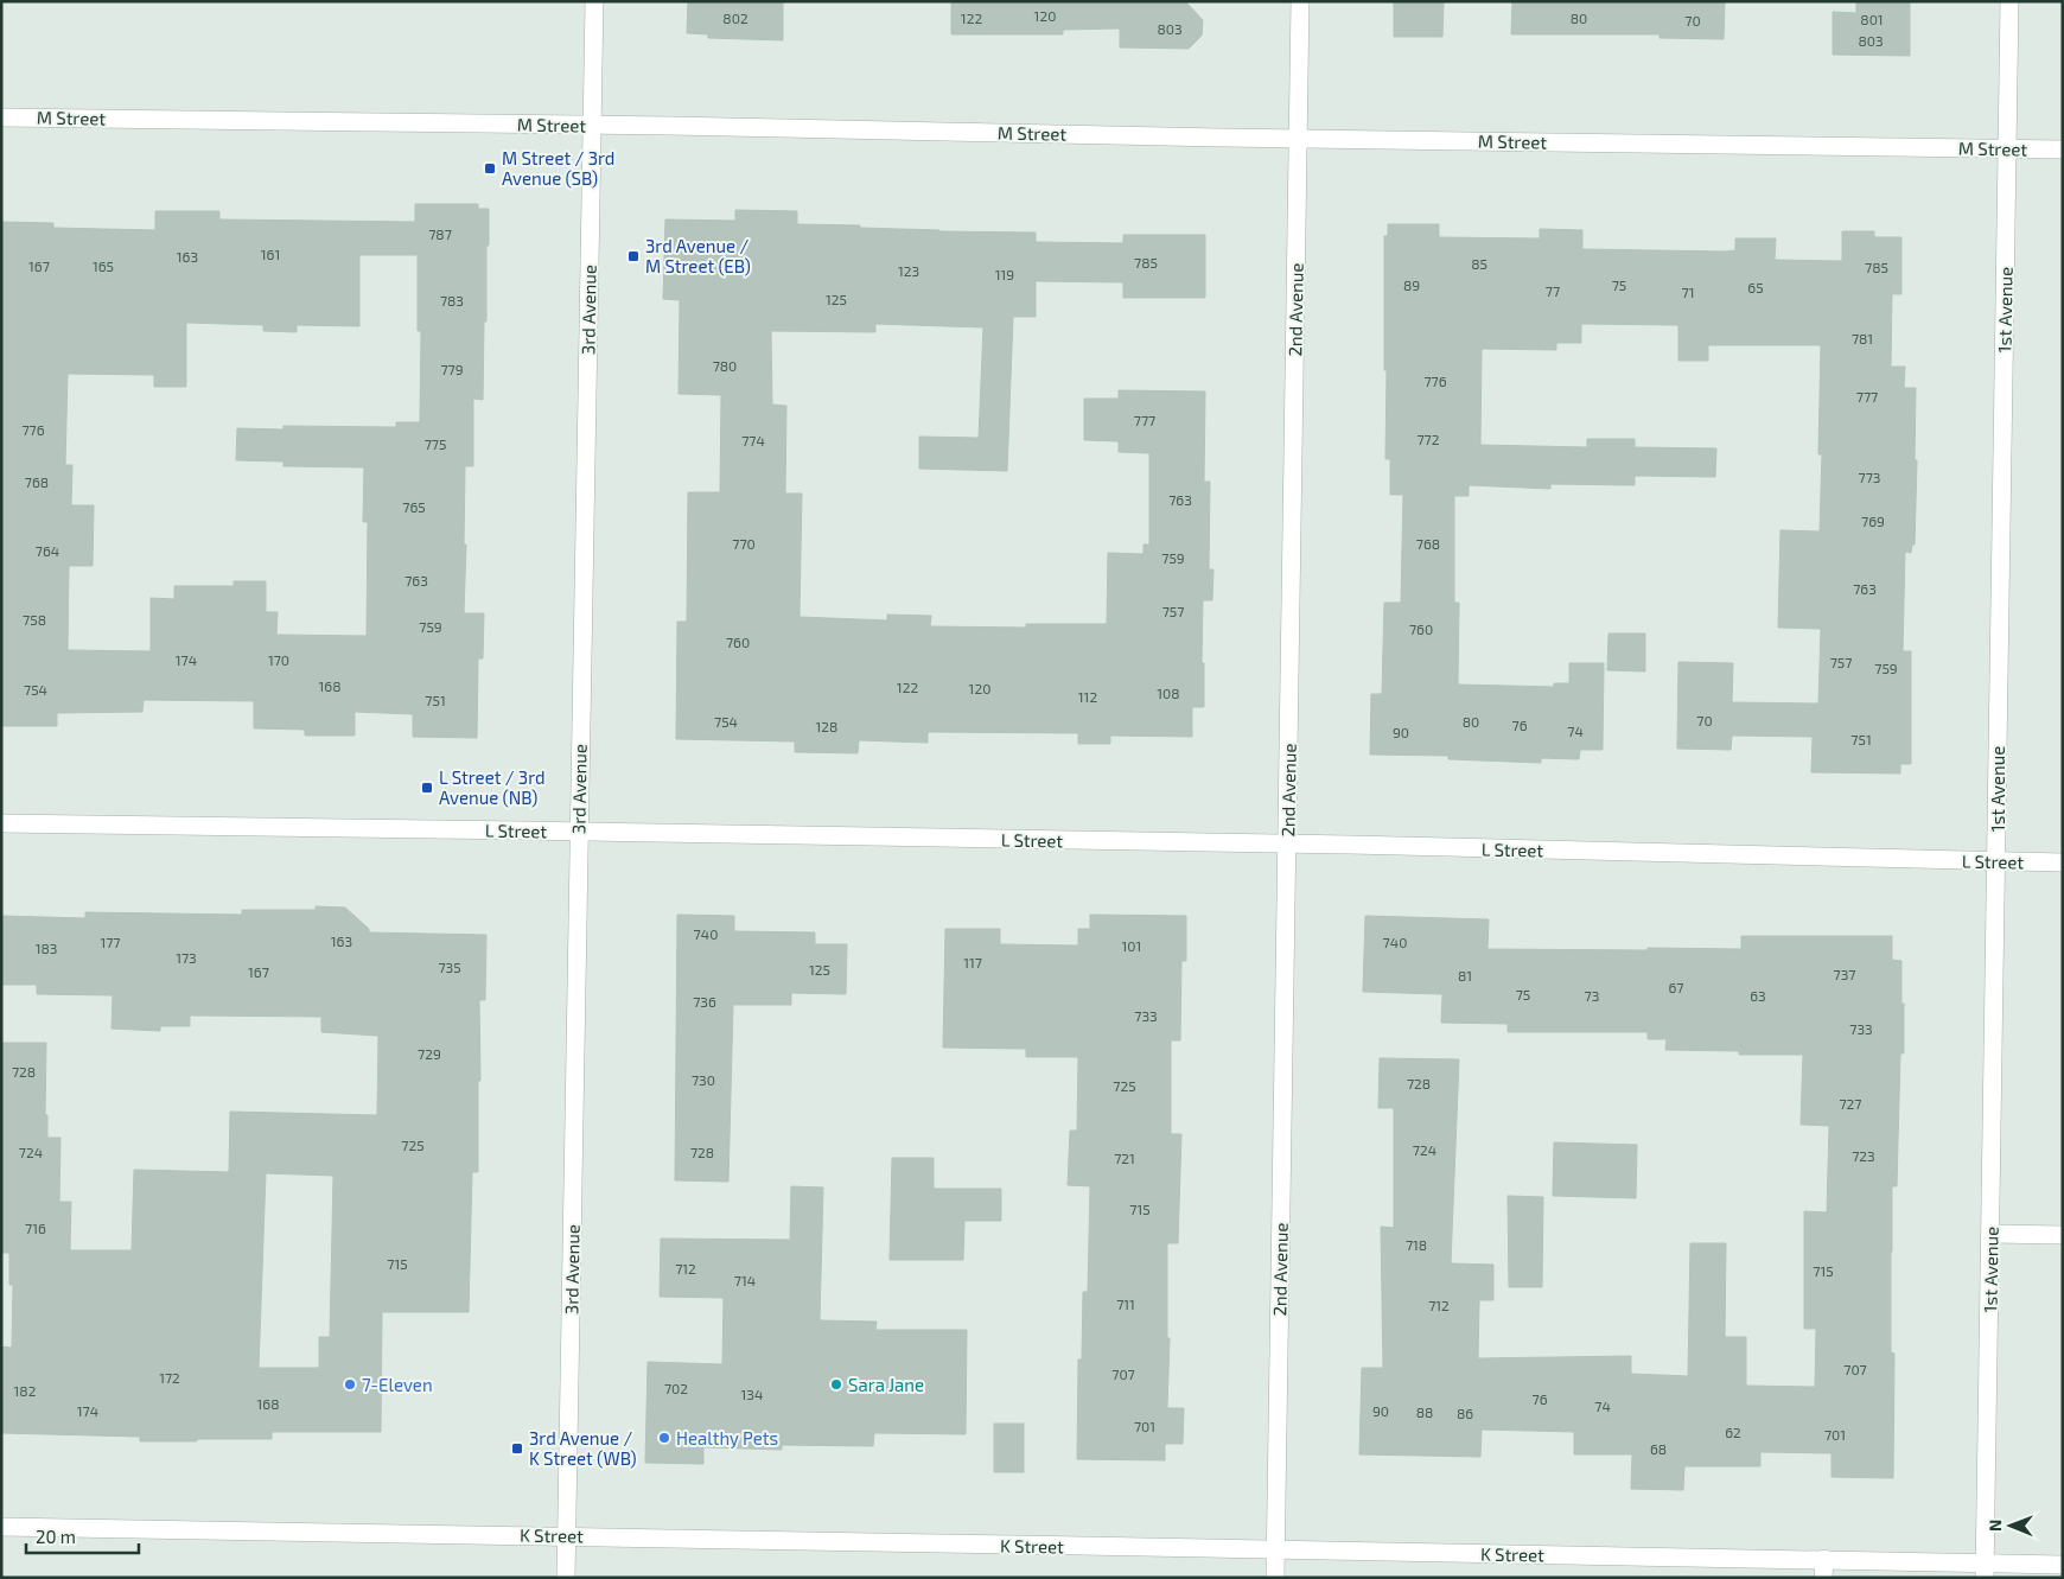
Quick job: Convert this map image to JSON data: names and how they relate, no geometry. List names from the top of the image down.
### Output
{
  "streets": {
    "street": [
      "M Street",
      "3rd Avenue",
      "2nd Avenue",
      "1st Avenue",
      "L Street",
      "K Street"
    ]
  },
  "crossings": [
    ["M Street", "3rd Avenue"],
    ["M Street", "2nd Avenue"],
    ["M Street", "1st Avenue"],
    ["3rd Avenue", "L Street"],
    ["3rd Avenue", "K Street"],
    ["2nd Avenue", "L Street"],
    ["2nd Avenue", "K Street"],
    ["1st Avenue", "L Street"],
    ["1st Avenue", "K Street"]
  ],
  "places": {
    "transit": [
      "M Street / 3rd Avenue (SB)",
      "3rd Avenue / M Street (EB)",
      "L Street / 3rd Avenue (NB)",
      "3rd Avenue / K Street (WB)"
    ],
    "other": ["7-Eleven", "Sara Jane", "Healthy Pets"]
  },
  "house_numbers": [
    "120",
    "802",
    "122",
    "80",
    "801",
    "70",
    "803",
    "803",
    "787",
    "161",
    "163",
    "785",
    "85",
    "167",
    "165",
    "785",
    "123",
    "119",
    "89",
    "75",
    "65",
    "77",
    "71",
    "125",
    "783",
    "781",
    "780",
    "779",
    "776",
    "777",
    "777",
    "776",
    "772",
    "774",
    "775",
    "773",
    "768",
    "763",
    "765",
    "769",
    "770",
    "768",
    "764",
    "759",
    "763",
    "763",
    "757",
    "758",
    "759",
    "760",
    "760",
    "174",
    "170",
    "757",
    "759",
    "168",
    "122",
    "120",
    "754",
    "108",
    "112",
    "751",
    "70",
    "754",
    "80",
    "76",
    "128",
    "74",
    "90",
    "751",
    "740",
    "163",
    "177",
    "740",
    "101",
    "183",
    "173",
    "117",
    "735",
    "125",
    "167",
    "737",
    "81",
    "67",
    "75",
    "73",
    "63",
    "736",
    "733",
    "733",
    "729",
    "728",
    "730",
    "728",
    "725",
    "727",
    "725",
    "724",
    "724",
    "728",
    "723",
    "721",
    "715",
    "716",
    "718",
    "715",
    "712",
    "715",
    "714",
    "711",
    "712",
    "707",
    "707",
    "172",
    "702",
    "182",
    "134",
    "76",
    "168",
    "74",
    "174",
    "90",
    "88",
    "86",
    "701",
    "62",
    "701",
    "68"
  ],
  "scale_bar": "20 m",
  "north": "left"
}
